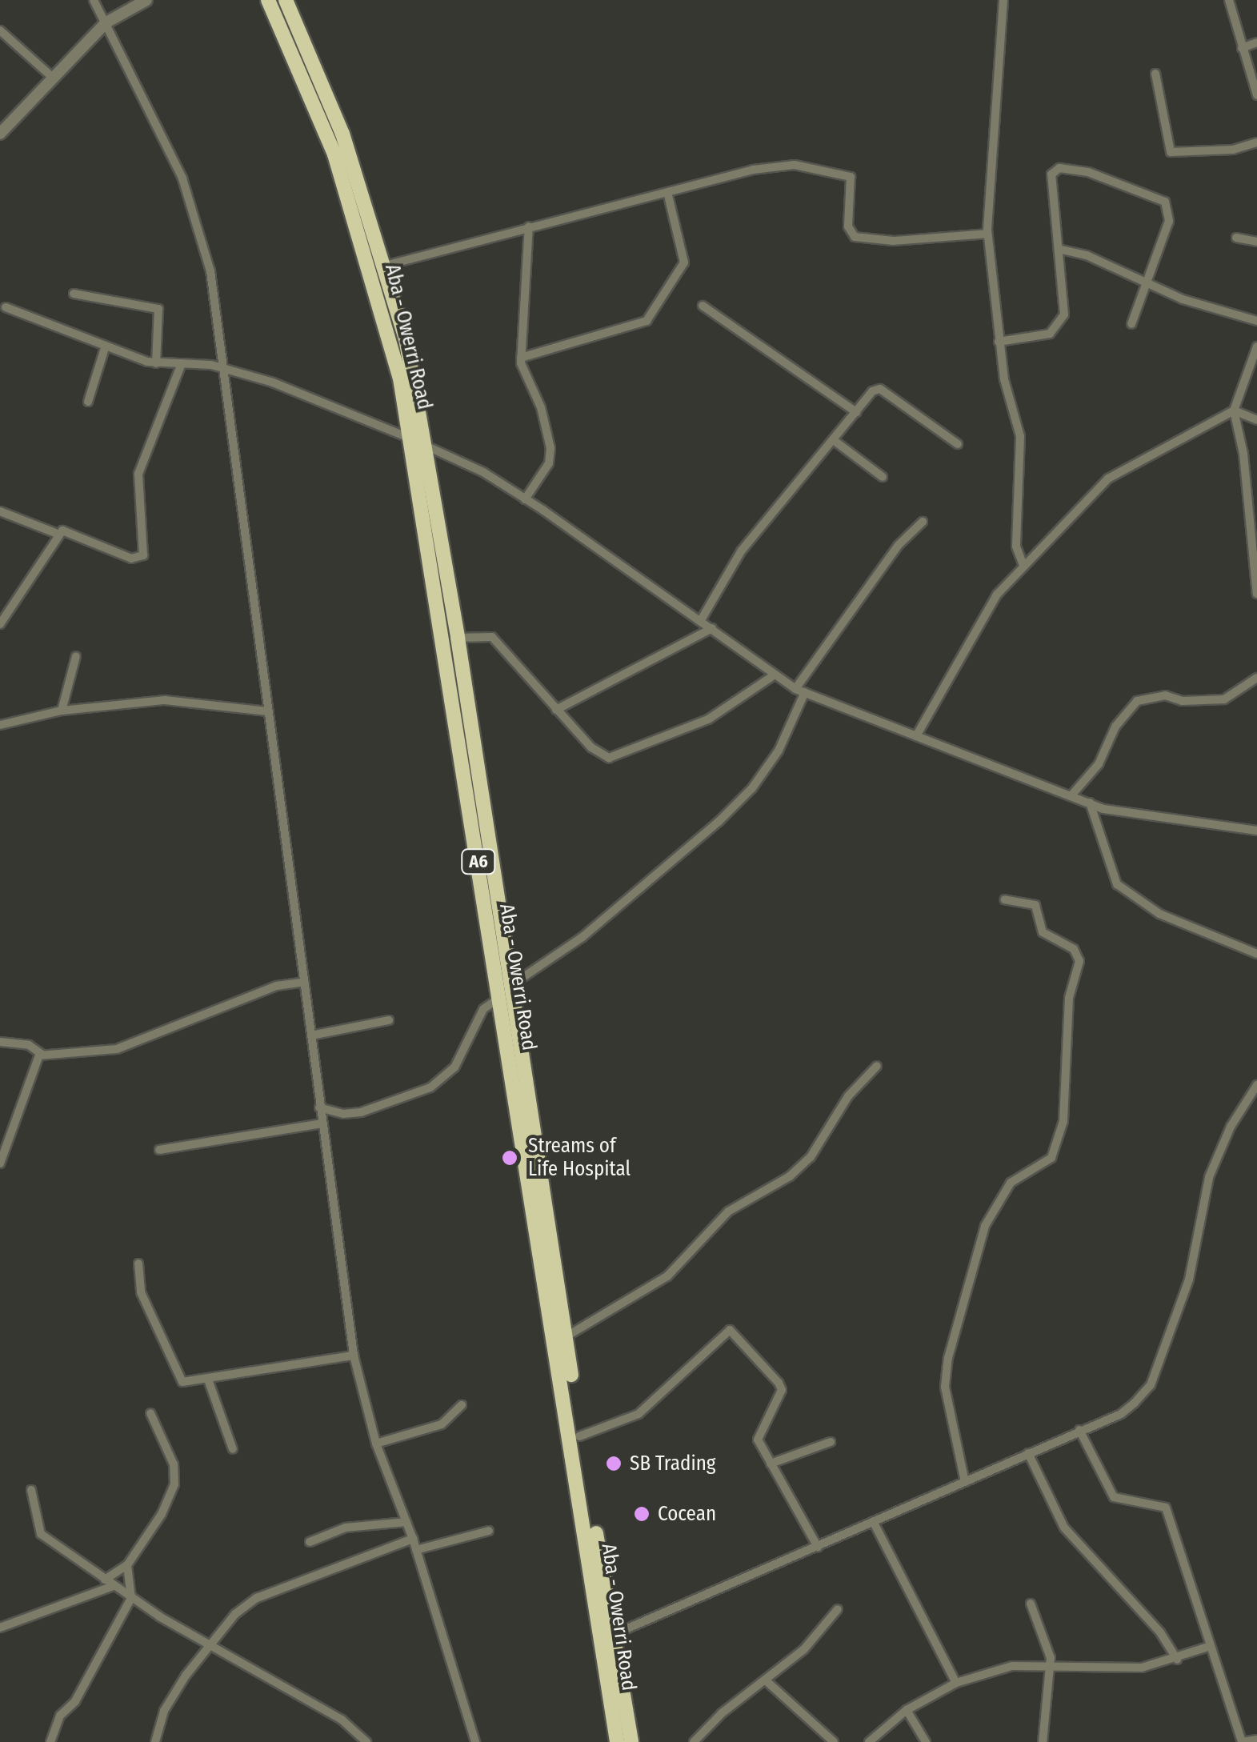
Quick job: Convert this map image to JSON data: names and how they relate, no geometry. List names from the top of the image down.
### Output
{
  "streets": {
    "highway": ["Aba - Owerri Road", "A6"]
  },
  "places": ["Streams of Life Hospital", "SB Trading", "Cocean"]
}
